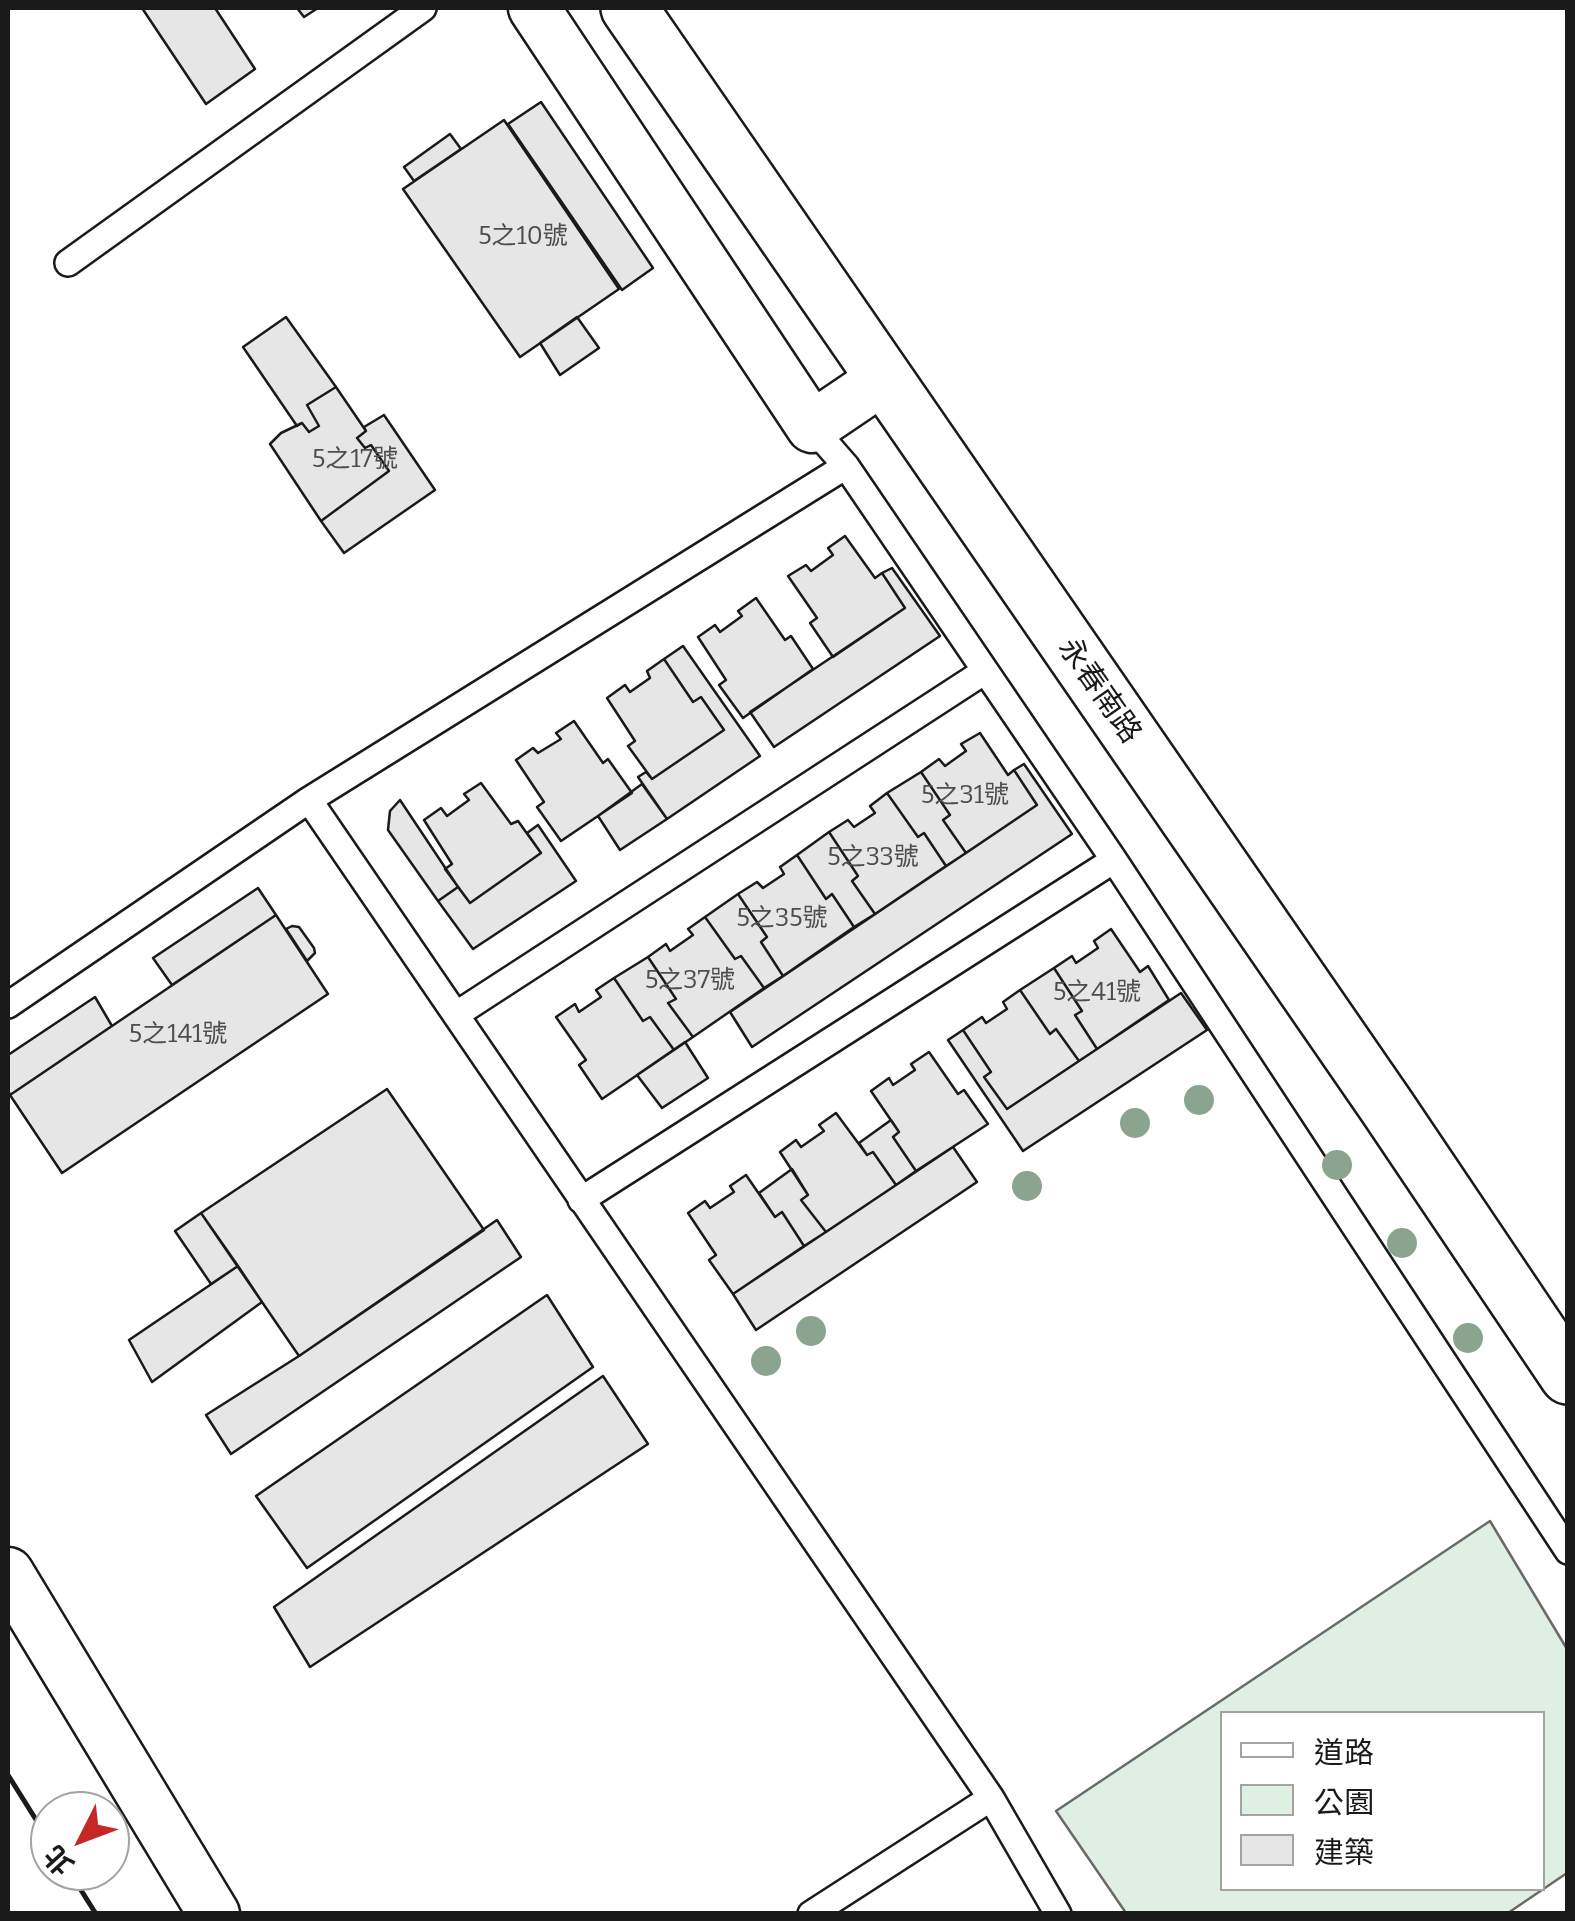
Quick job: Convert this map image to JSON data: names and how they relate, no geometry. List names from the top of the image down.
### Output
{
  "streets": {
    "street": ["永春南路"]
  },
  "house_numbers": [
    "5之10號",
    "5之17號",
    "5之31號",
    "5之33號",
    "5之35號",
    "5之37號",
    "5之41號",
    "5之141號"
  ],
  "legend": ["道路", "公園", "建築"],
  "north": "bottom left"
}
